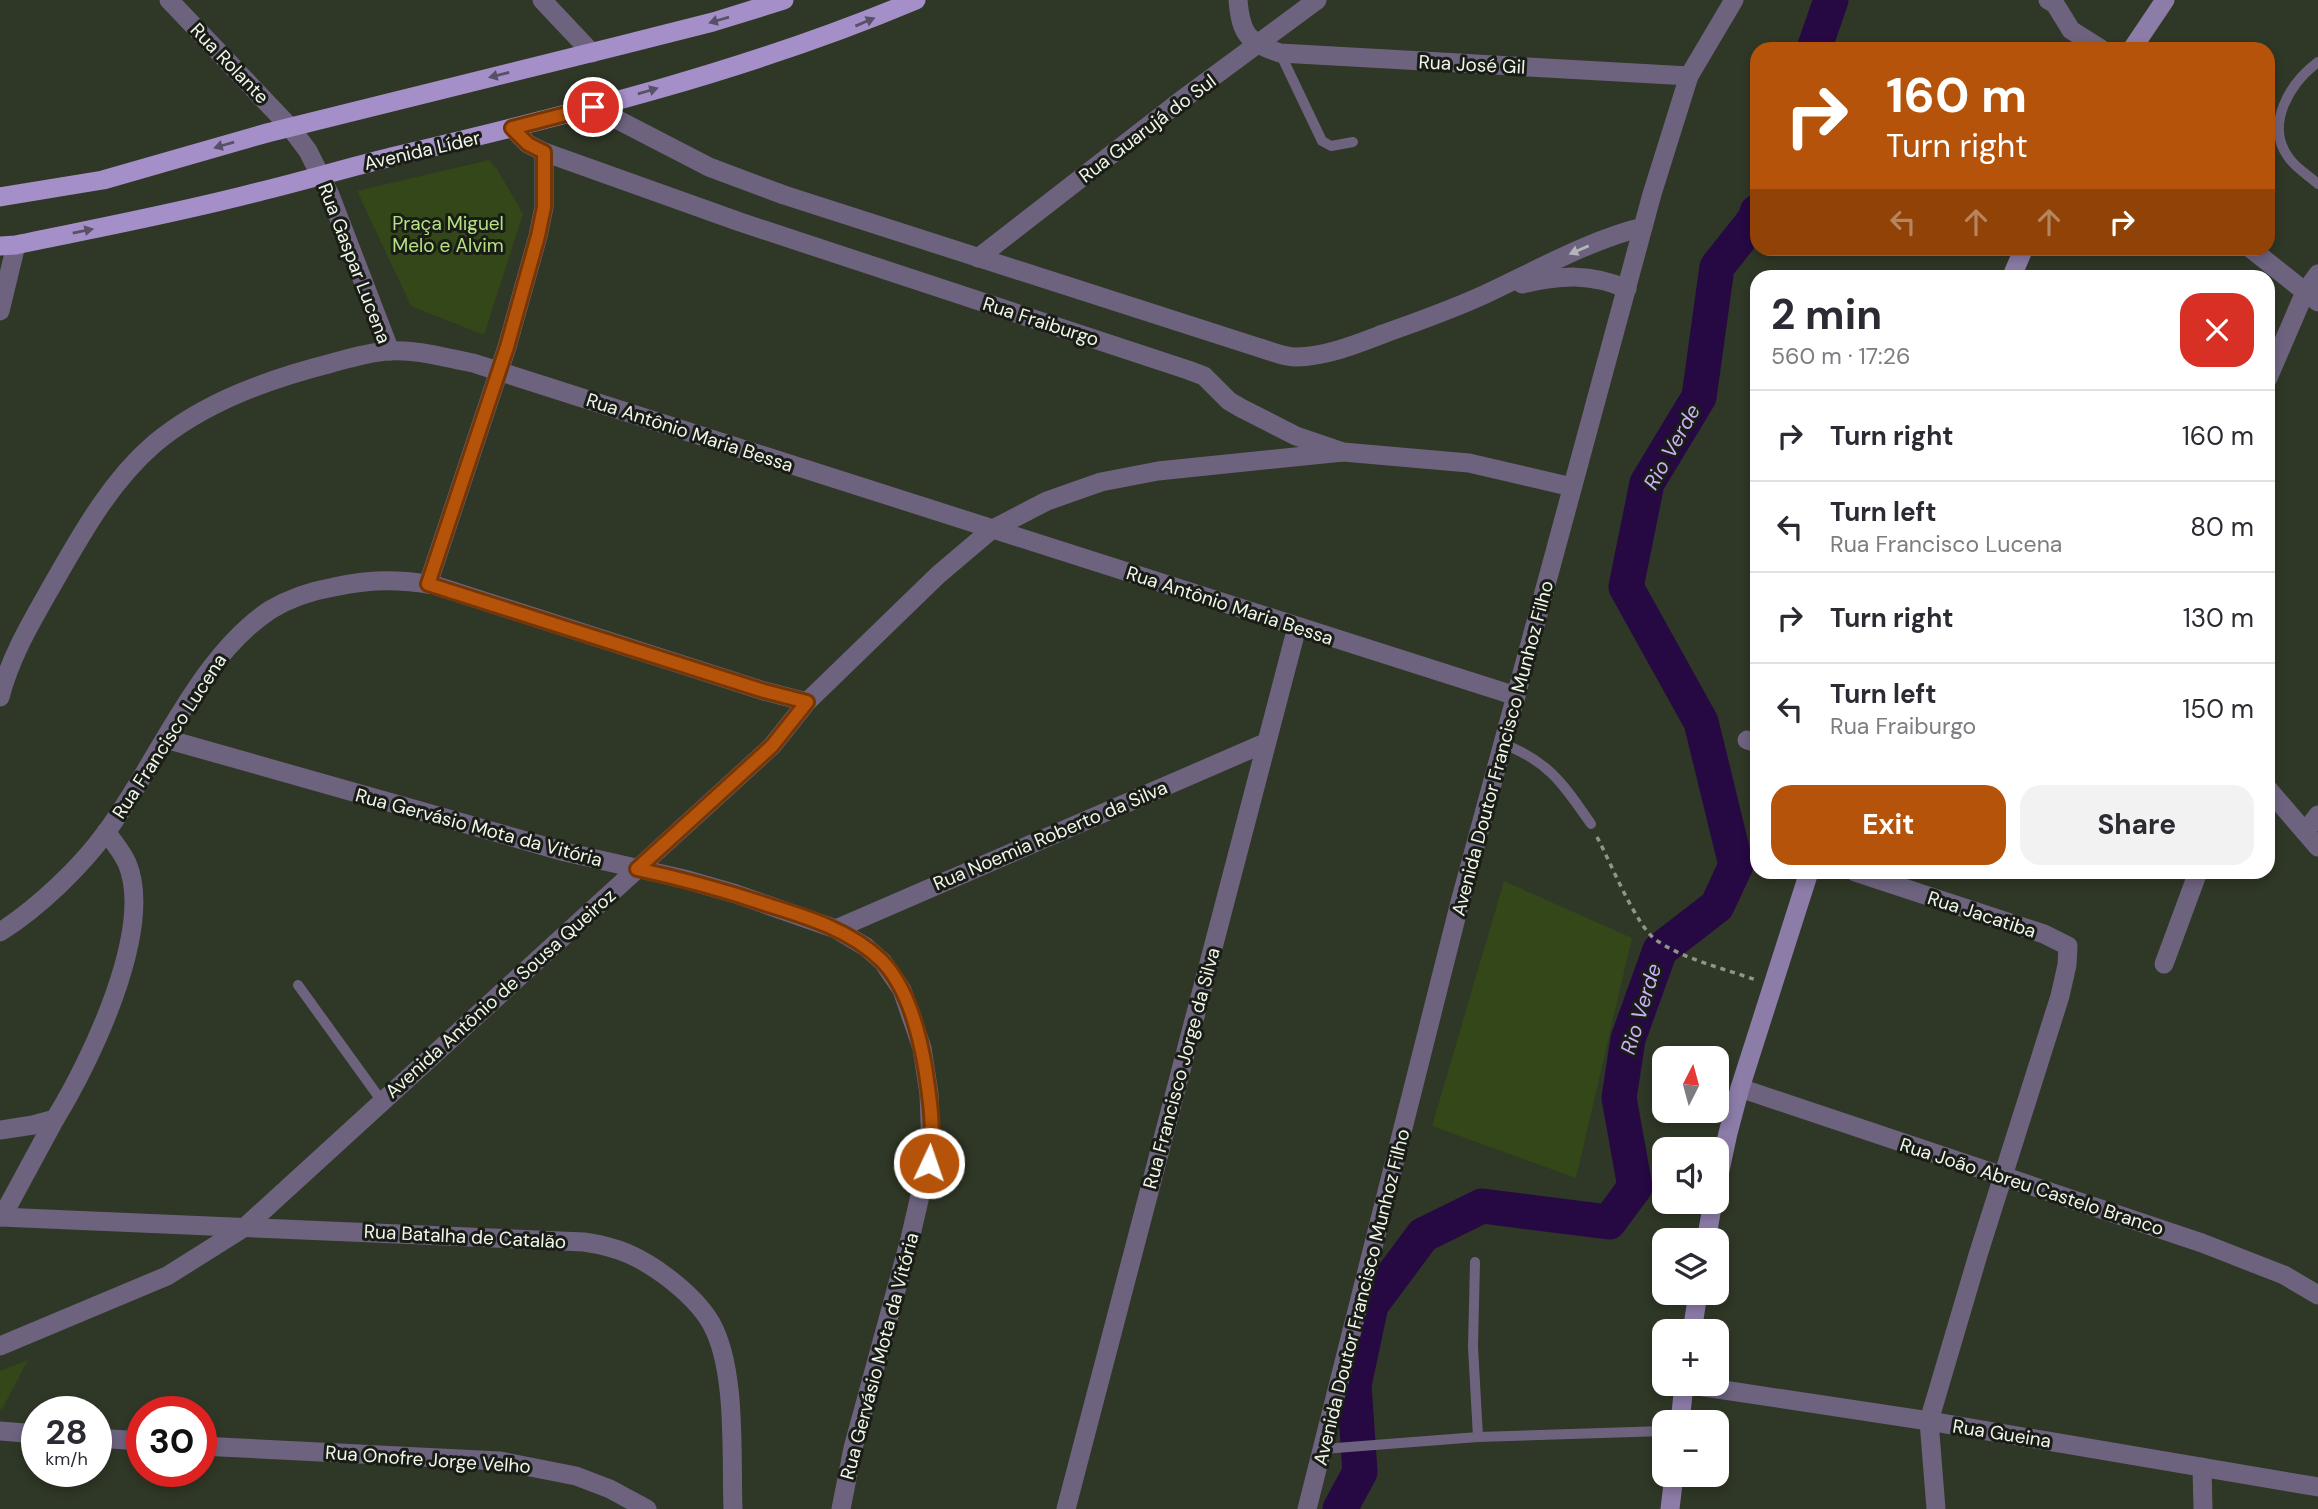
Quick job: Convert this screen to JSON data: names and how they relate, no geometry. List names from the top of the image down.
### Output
{
  "streets": {
    "main road": ["Avenida Líder"],
    "street": [
      "Rua Rolante",
      "Rua José Gil",
      "Rua Guarujá do Sul",
      "Rua Gaspar Lucena",
      "Rua Fraiburgo",
      "Rua Antônio Maria Bessa",
      "Rua Francisco Lucena",
      "Avenida Doutor Francisco Munhoz Filho",
      "Rua Gervásio Mota da Vitória",
      "Rua Noemia Roberto da Silva",
      "Rua Jacatiba",
      "Avenida Antônio de Sousa Queiroz",
      "Rua Francisco Jorge da Silva",
      "Rua João Abreu Castelo Branco",
      "Rua Batalha de Catalão",
      "Rua Gueina",
      "Rua Onofre Jorge Velho"
    ]
  },
  "crossings": [
    ["Rua Rolante", "Avenida Líder"],
    ["Rua Rolante", "Rua Gaspar Lucena"],
    ["Rua José Gil", "Rua Guarujá do Sul"],
    ["Rua José Gil", "Avenida Doutor Francisco Munhoz Filho"],
    ["Avenida Líder", "Rua Gaspar Lucena"],
    ["Avenida Líder", "Rua Fraiburgo"],
    ["Rua Gaspar Lucena", "Rua Antônio Maria Bessa"],
    ["Rua Fraiburgo", "Avenida Doutor Francisco Munhoz Filho"],
    ["Rua Fraiburgo", "Avenida Antônio de Sousa Queiroz"],
    ["Rua Antônio Maria Bessa", "Avenida Doutor Francisco Munhoz Filho"],
    ["Rua Antônio Maria Bessa", "Avenida Antônio de Sousa Queiroz"],
    ["Rua Antônio Maria Bessa", "Rua Francisco Jorge da Silva"],
    ["Rua Francisco Lucena", "Rua Gervásio Mota da Vitória"],
    ["Rua Francisco Lucena", "Avenida Antônio de Sousa Queiroz"],
    ["Rua Francisco Lucena", "Rua Batalha de Catalão"],
    ["Rua Gervásio Mota da Vitória", "Rua Noemia Roberto da Silva"],
    ["Rua Gervásio Mota da Vitória", "Avenida Antônio de Sousa Queiroz"],
    ["Rua Noemia Roberto da Silva", "Rua Francisco Jorge da Silva"],
    ["Rua Jacatiba", "Rua João Abreu Castelo Branco"],
    ["Avenida Antônio de Sousa Queiroz", "Rua Batalha de Catalão"]
  ],
  "water": ["Rio Verde"],
  "parks": ["Praça Miguel Melo e Alvim"],
  "north": "top",
  "page": {
    "turn": ["160 m", "Turn right"],
    "heading": ["2 min", "560 m · 17:26"],
    "list": [
      {
        "name": "Turn right",
        "value": "160 m"
      },
      {
        "name": "Turn left",
        "note": "Rua Francisco Lucena",
        "value": "80 m"
      },
      {
        "name": "Turn right",
        "value": "130 m"
      },
      {
        "name": "Turn left",
        "note": "Rua Fraiburgo",
        "value": "150 m"
      }
    ],
    "buttons": ["Exit", "Share"],
    "map_buttons": ["+", "−"],
    "speed": "28 km/h",
    "limit": "30"
  }
}
